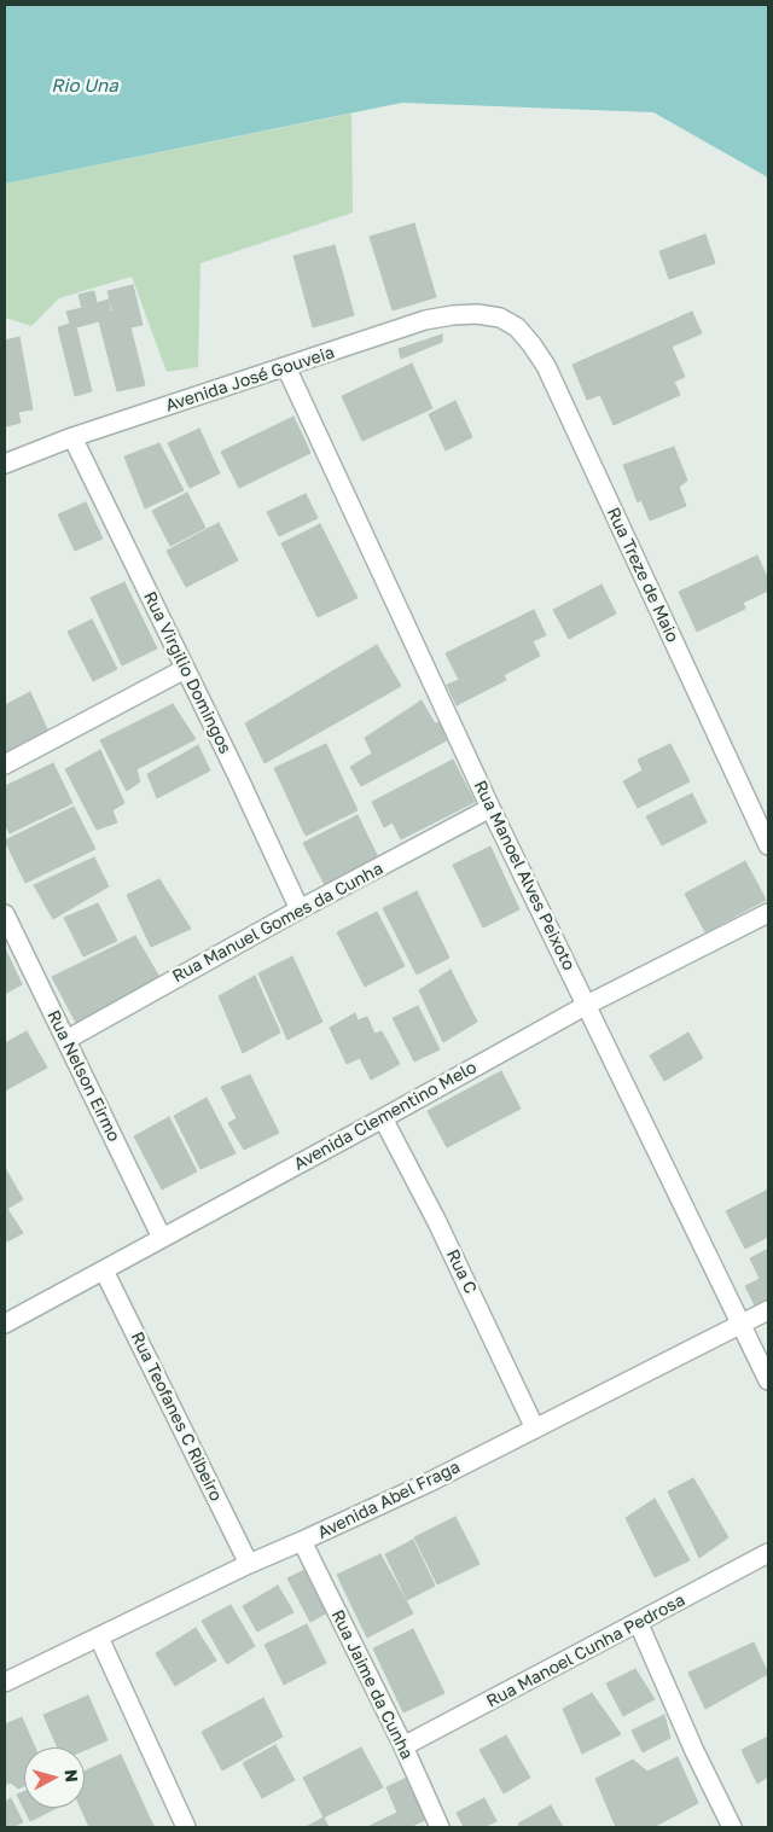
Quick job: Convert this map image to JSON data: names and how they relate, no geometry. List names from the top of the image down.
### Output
{
  "streets": {
    "street": [
      "Avenida José Gouveia",
      "Rua Treze de Maio",
      "Rua Virgilio Domingos",
      "Rua Manoel Alves Peixoto",
      "Rua Manuel Gomes da Cunha",
      "Rua Nelson Eirmo",
      "Avenida Clementino Melo",
      "Rua C",
      "Rua Teofanes C Ribeiro",
      "Avenida Abel Fraga",
      "Rua Manoel Cunha Pedrosa",
      "Rua Jaime da Cunha"
    ]
  },
  "crossings": [
    ["Avenida José Gouveia", "Rua Treze de Maio"],
    ["Avenida José Gouveia", "Rua Virgilio Domingos"],
    ["Avenida José Gouveia", "Rua Manoel Alves Peixoto"],
    ["Rua Virgilio Domingos", "Rua Manuel Gomes da Cunha"],
    ["Rua Manoel Alves Peixoto", "Rua Manuel Gomes da Cunha"],
    ["Rua Manoel Alves Peixoto", "Avenida Clementino Melo"],
    ["Rua Manoel Alves Peixoto", "Avenida Abel Fraga"],
    ["Rua Manuel Gomes da Cunha", "Rua Nelson Eirmo"],
    ["Rua Nelson Eirmo", "Avenida Clementino Melo"],
    ["Avenida Clementino Melo", "Rua C"],
    ["Avenida Clementino Melo", "Rua Teofanes C Ribeiro"],
    ["Rua C", "Avenida Abel Fraga"],
    ["Rua Teofanes C Ribeiro", "Avenida Abel Fraga"],
    ["Avenida Abel Fraga", "Rua Jaime da Cunha"],
    ["Rua Manoel Cunha Pedrosa", "Rua Jaime da Cunha"]
  ],
  "water": ["Rio Una"],
  "north": "right"
}
